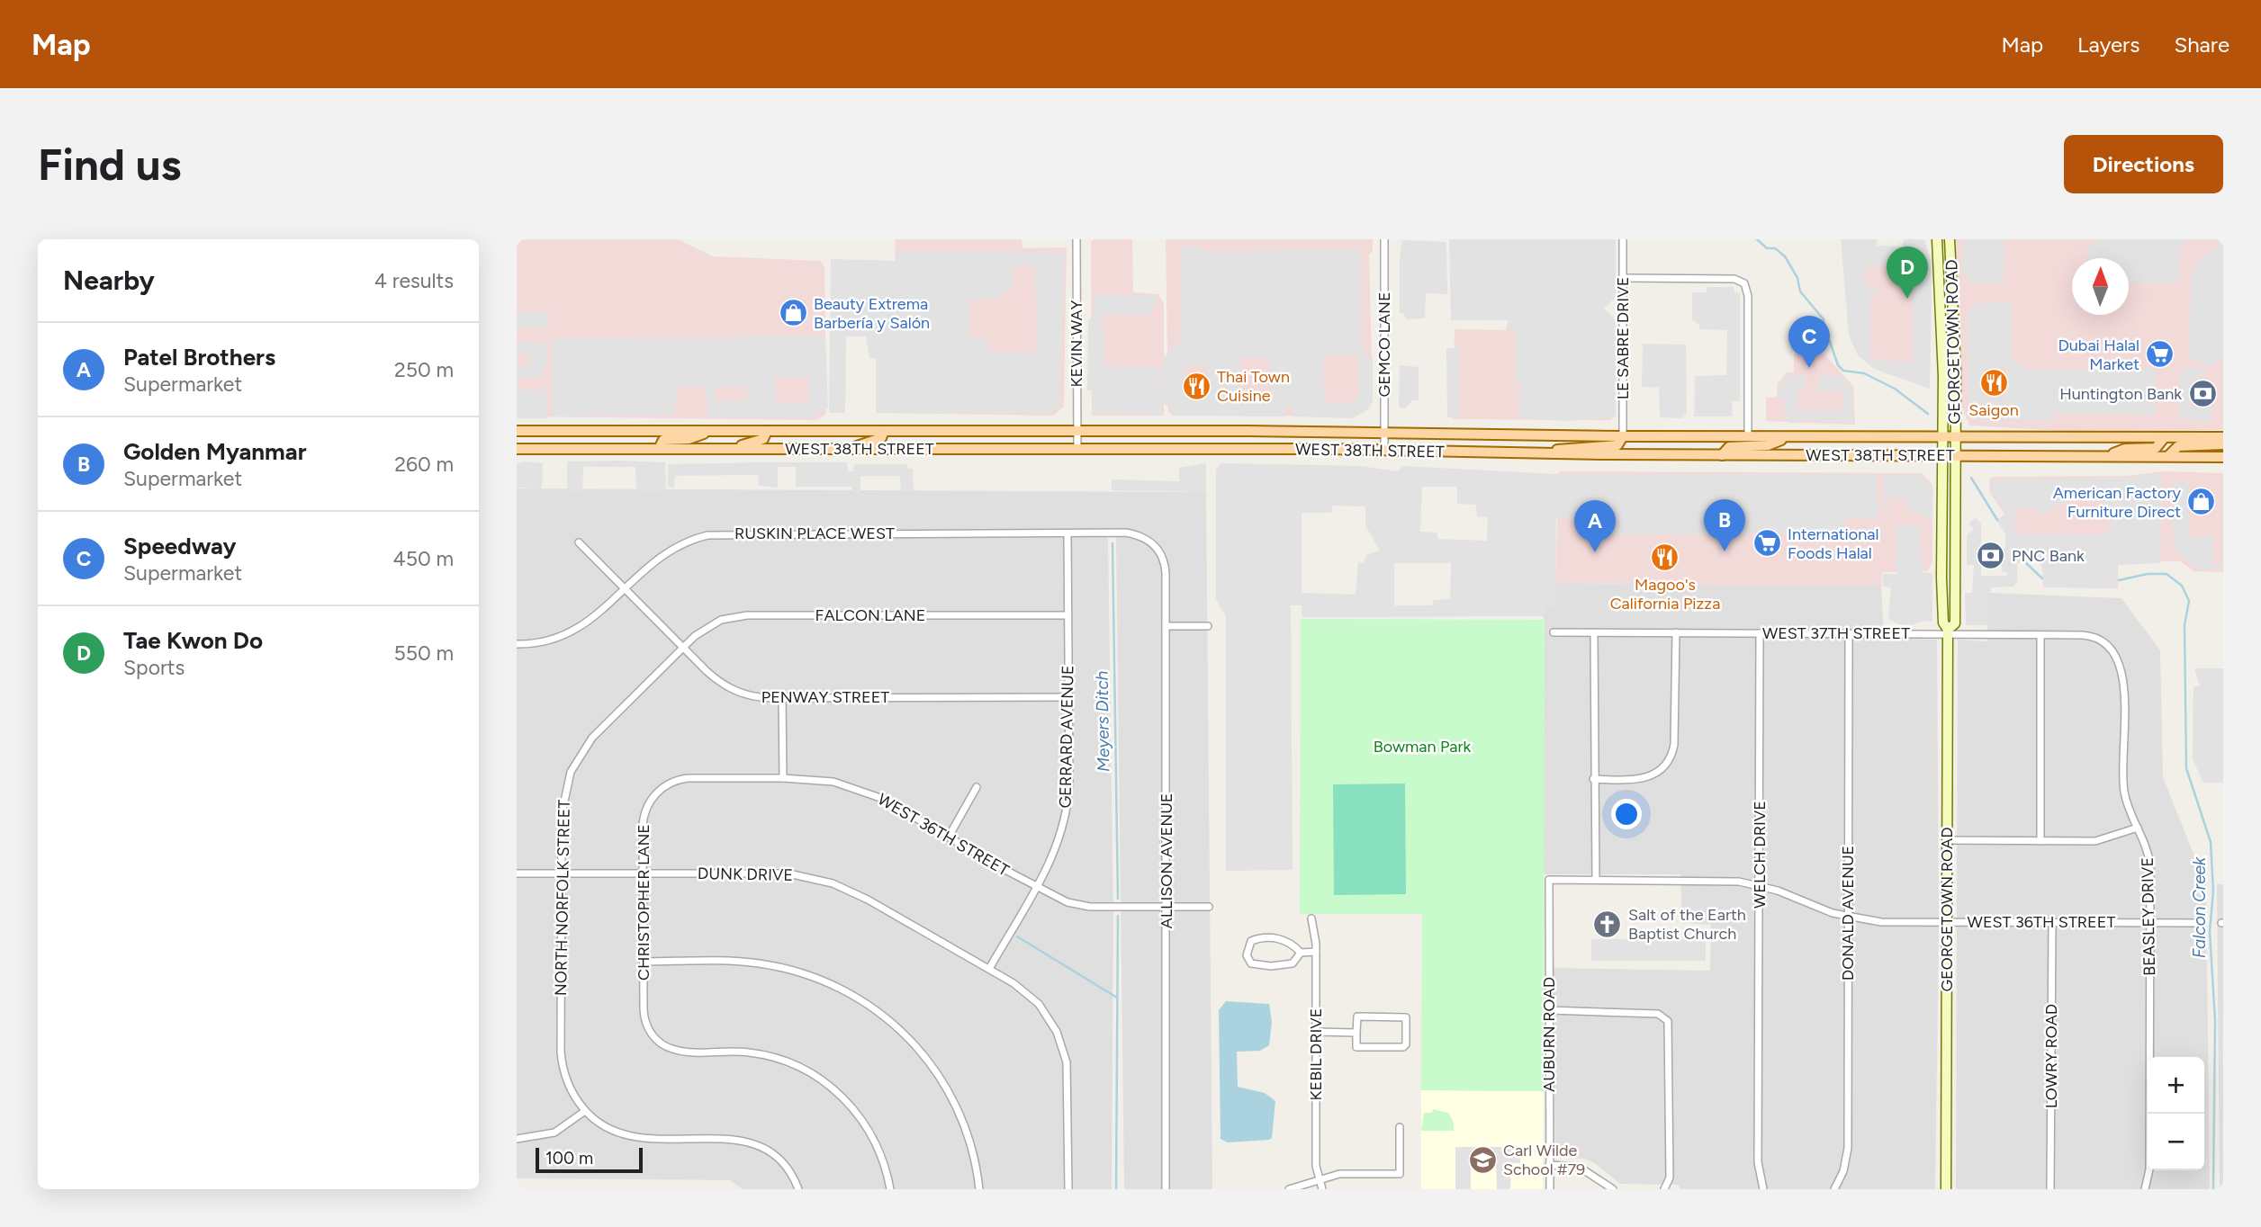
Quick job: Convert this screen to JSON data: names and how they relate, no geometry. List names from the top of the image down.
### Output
{
  "streets": {
    "main road": ["GEORGETOWN ROAD", "WEST 38TH STREET"],
    "street": [
      "LE SABRE DRIVE",
      "KEVIN WAY",
      "GEMCO LANE",
      "RUSKIN PLACE WEST",
      "FALCON LANE",
      "WEST 37TH STREET",
      "PENWAY STREET",
      "GERRARD AVENUE",
      "WEST 36TH STREET",
      "WELCH DRIVE",
      "ALLISON AVENUE",
      "DUNK DRIVE",
      "NORTH NORFOLK STREET",
      "CHRISTOPHER LANE",
      "DONALD AVENUE",
      "BEASLEY DRIVE",
      "AUBURN ROAD",
      "KEBIL DRIVE",
      "LOWRY ROAD"
    ]
  },
  "crossings": [
    ["LE SABRE DRIVE", "WEST 38TH STREET"],
    ["GEORGETOWN ROAD", "WEST 38TH STREET"],
    ["GEORGETOWN ROAD", "WEST 37TH STREET"],
    ["GEORGETOWN ROAD", "WEST 36TH STREET"],
    ["KEVIN WAY", "WEST 38TH STREET"],
    ["GEMCO LANE", "WEST 38TH STREET"],
    ["RUSKIN PLACE WEST", "PENWAY STREET"],
    ["RUSKIN PLACE WEST", "GERRARD AVENUE"],
    ["RUSKIN PLACE WEST", "ALLISON AVENUE"],
    ["FALCON LANE", "PENWAY STREET"],
    ["FALCON LANE", "GERRARD AVENUE"],
    ["FALCON LANE", "NORTH NORFOLK STREET"],
    ["WEST 37TH STREET", "WELCH DRIVE"],
    ["WEST 37TH STREET", "DONALD AVENUE"],
    ["WEST 37TH STREET", "BEASLEY DRIVE"],
    ["PENWAY STREET", "GERRARD AVENUE"],
    ["PENWAY STREET", "NORTH NORFOLK STREET"],
    ["GERRARD AVENUE", "WEST 36TH STREET"],
    ["GERRARD AVENUE", "DUNK DRIVE"],
    ["WEST 36TH STREET", "WELCH DRIVE"],
    ["WEST 36TH STREET", "ALLISON AVENUE"],
    ["WEST 36TH STREET", "CHRISTOPHER LANE"],
    ["WEST 36TH STREET", "DONALD AVENUE"],
    ["WEST 36TH STREET", "BEASLEY DRIVE"],
    ["WEST 36TH STREET", "AUBURN ROAD"],
    ["WEST 36TH STREET", "LOWRY ROAD"],
    ["DUNK DRIVE", "NORTH NORFOLK STREET"],
    ["DUNK DRIVE", "CHRISTOPHER LANE"]
  ],
  "water": ["Meyers Ditch", "Falcon Creek"],
  "parks": ["Bowman Park"],
  "places": {
    "shop": ["Beauty Extrema Barbería y Salón", "American Factory Furniture Direct"],
    "supermarket": ["Dubai Halal Market", "International Foods Halal"],
    "restaurant": ["Saigon", "Thai Town Cuisine", "Magoo's California Pizza"],
    "bank": ["Huntington Bank", "PNC Bank"],
    "church": ["Salt of the Earth Baptist Church"],
    "school or university": ["Carl Wilde School #79"]
  },
  "scale_bar": "100 m",
  "north": "top",
  "page": {
    "header": "Map",
    "nav": ["Map", "Layers", "Share"],
    "buttons": "Directions",
    "title": "Find us",
    "heading": ["Nearby", "4 results"],
    "pins": [
      "D",
      "C",
      "B",
      "A"
    ],
    "list": [
      {
        "mark": "A",
        "name": "Patel Brothers",
        "note": "Supermarket",
        "value": "250 m"
      },
      {
        "mark": "B",
        "name": "Golden Myanmar",
        "note": "Supermarket",
        "value": "260 m"
      },
      {
        "mark": "C",
        "name": "Speedway",
        "note": "Supermarket",
        "value": "450 m"
      },
      {
        "mark": "D",
        "name": "Tae Kwon Do",
        "note": "Sports",
        "value": "550 m"
      }
    ],
    "map_buttons": ["+", "−"],
    "scale": "100 m"
  }
}
